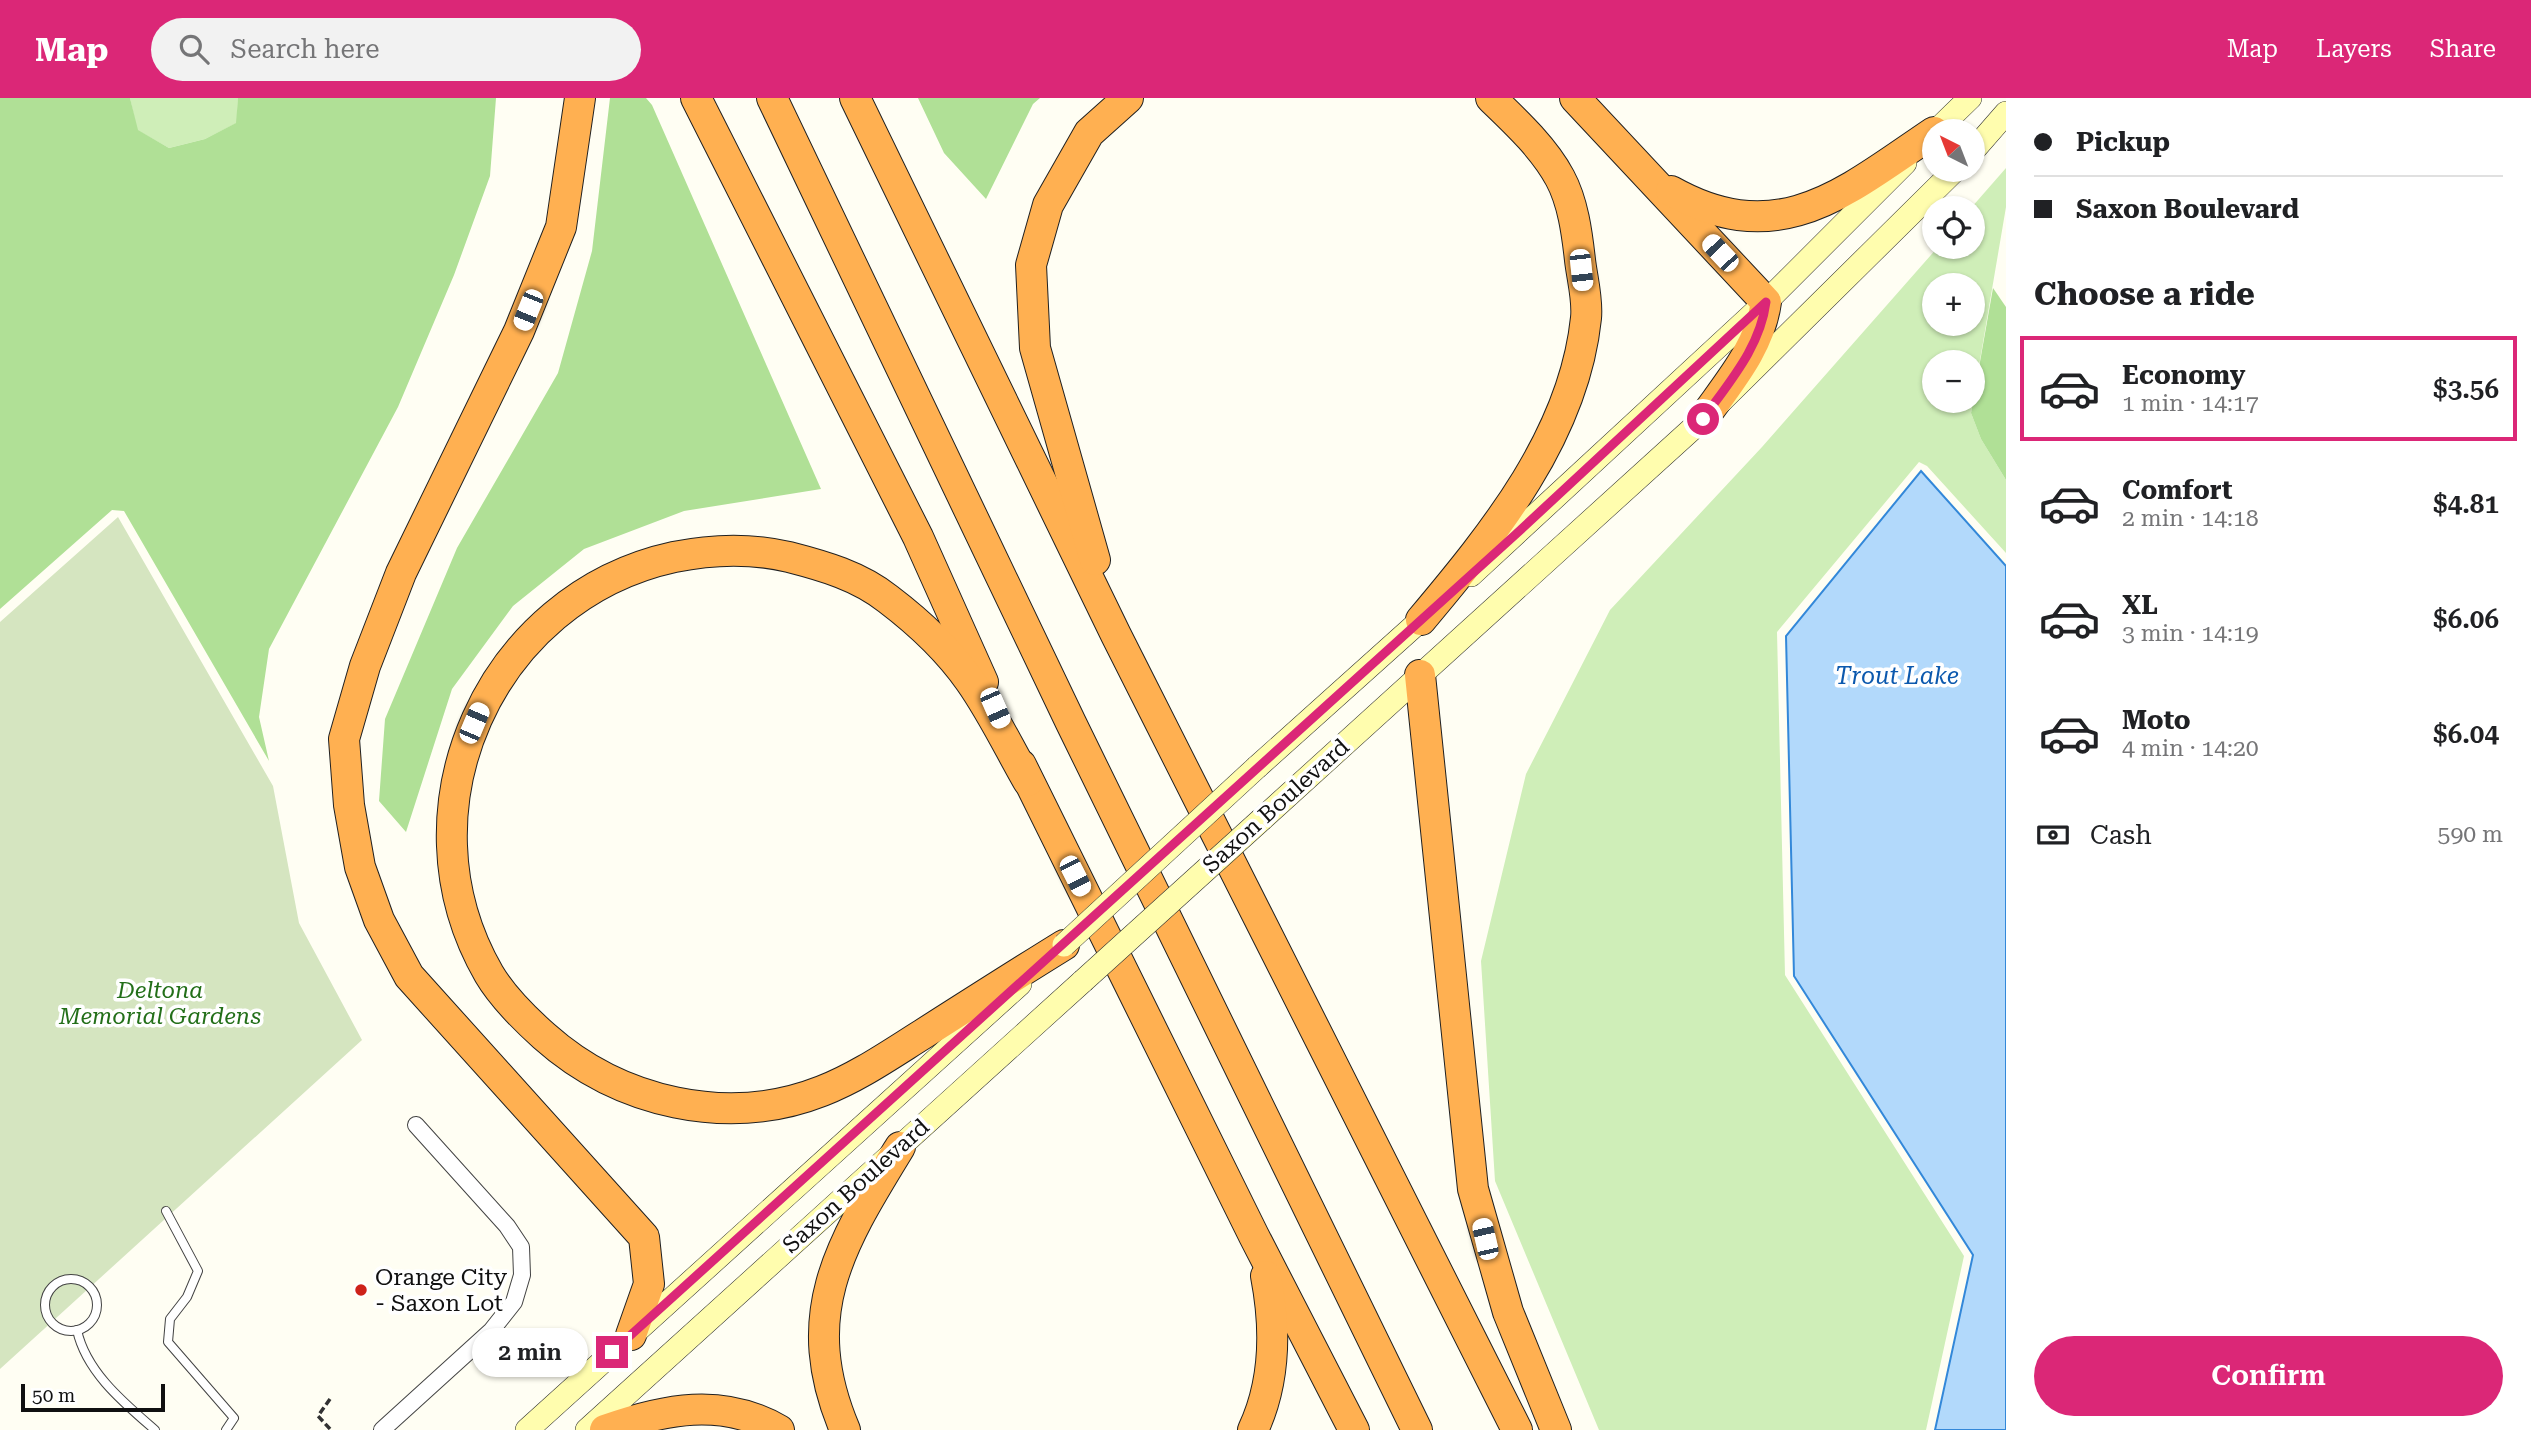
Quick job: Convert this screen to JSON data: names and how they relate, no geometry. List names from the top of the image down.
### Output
{
  "streets": {
    "main road": ["Saxon Boulevard"]
  },
  "water": ["Trout Lake"],
  "parks": ["Deltona Memorial Gardens"],
  "places": ["Orange City - Saxon Lot"],
  "scale_bar": "50 m",
  "north": "top left",
  "page": {
    "header": "Map",
    "search": "Search here",
    "nav": ["Map", "Layers", "Share"],
    "banner": ["Pickup", "Saxon Boulevard"],
    "map_buttons": ["+", "−"],
    "heading": "Choose a ride",
    "list": [
      {
        "name": "Economy",
        "note": "1 min · 14:17",
        "value": "$3.56"
      },
      {
        "name": "Comfort",
        "note": "2 min · 14:18",
        "value": "$4.81"
      },
      {
        "name": "XL",
        "note": "3 min · 14:19",
        "value": "$6.06"
      },
      {
        "name": "Moto",
        "note": "4 min · 14:20",
        "value": "$6.04"
      }
    ],
    "pay": ["Cash", "590 m"],
    "buttons": "Confirm",
    "bubble": "2 min",
    "scale": "50 m"
  }
}
